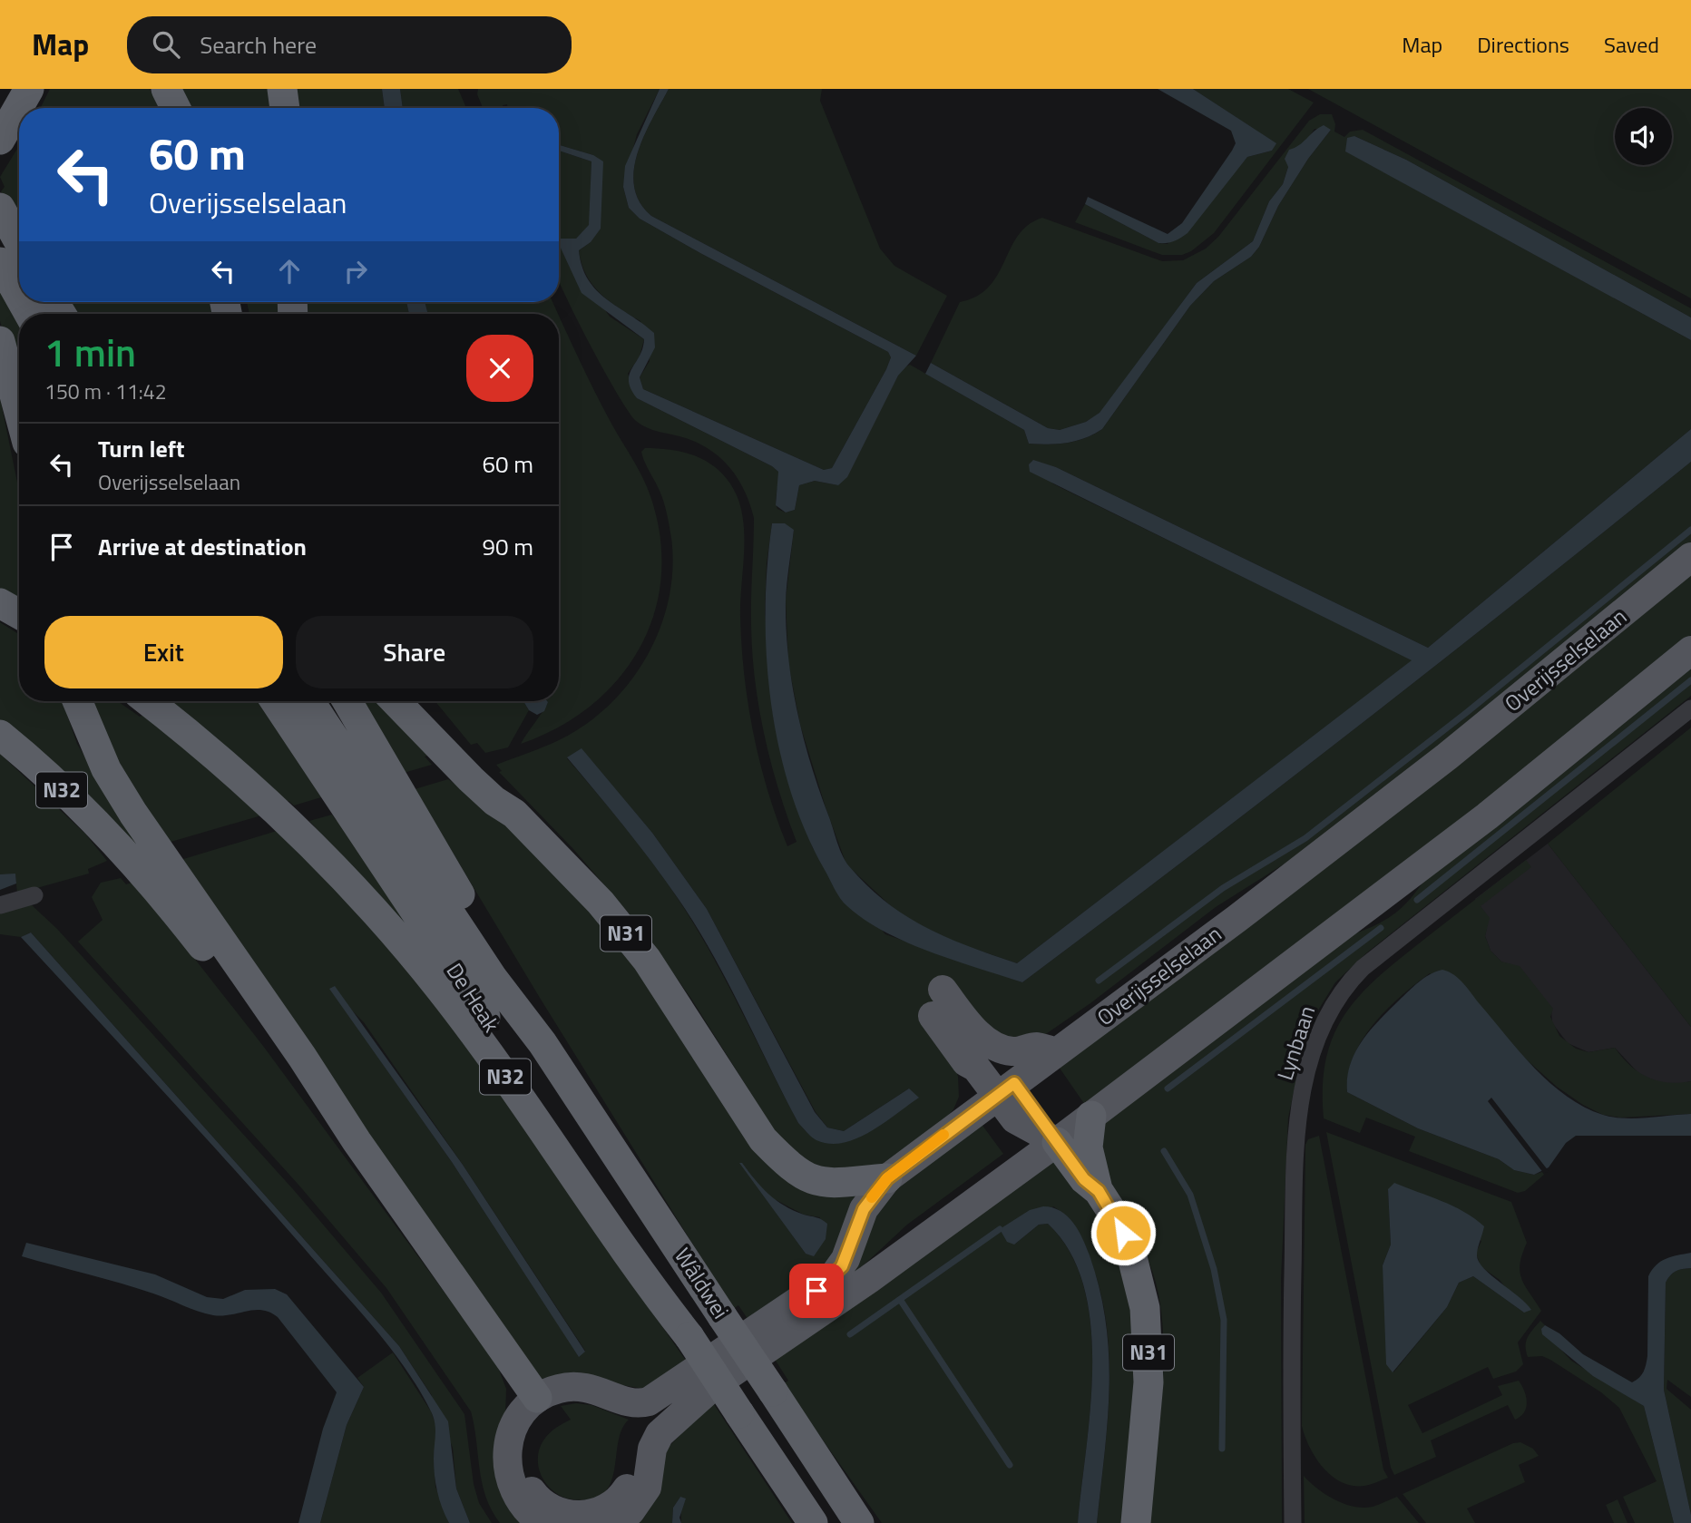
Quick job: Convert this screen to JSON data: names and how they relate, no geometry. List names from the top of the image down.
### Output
{
  "streets": {
    "highway": [
      "N32",
      "N31",
      "De Heak",
      "Wâldwei"
    ],
    "main road": ["Overijsselselaan"],
    "street": ["Lynbaan"]
  },
  "crossings": [
    ["Overijsselselaan", "N31"],
    ["N32", "De Heak"],
    ["N32", "Wâldwei"],
    ["De Heak", "Wâldwei"]
  ],
  "page": {
    "header": "Map",
    "search": "Search here",
    "nav": ["Map", "Directions", "Saved"],
    "turn": ["60 m", "Overijsselselaan"],
    "heading": ["1 min", "150 m · 11:42"],
    "list": [
      {
        "name": "Turn left",
        "note": "Overijsselselaan",
        "value": "60 m"
      },
      {
        "name": "Arrive at destination",
        "value": "90 m"
      }
    ],
    "buttons": ["Exit", "Share"]
  }
}
